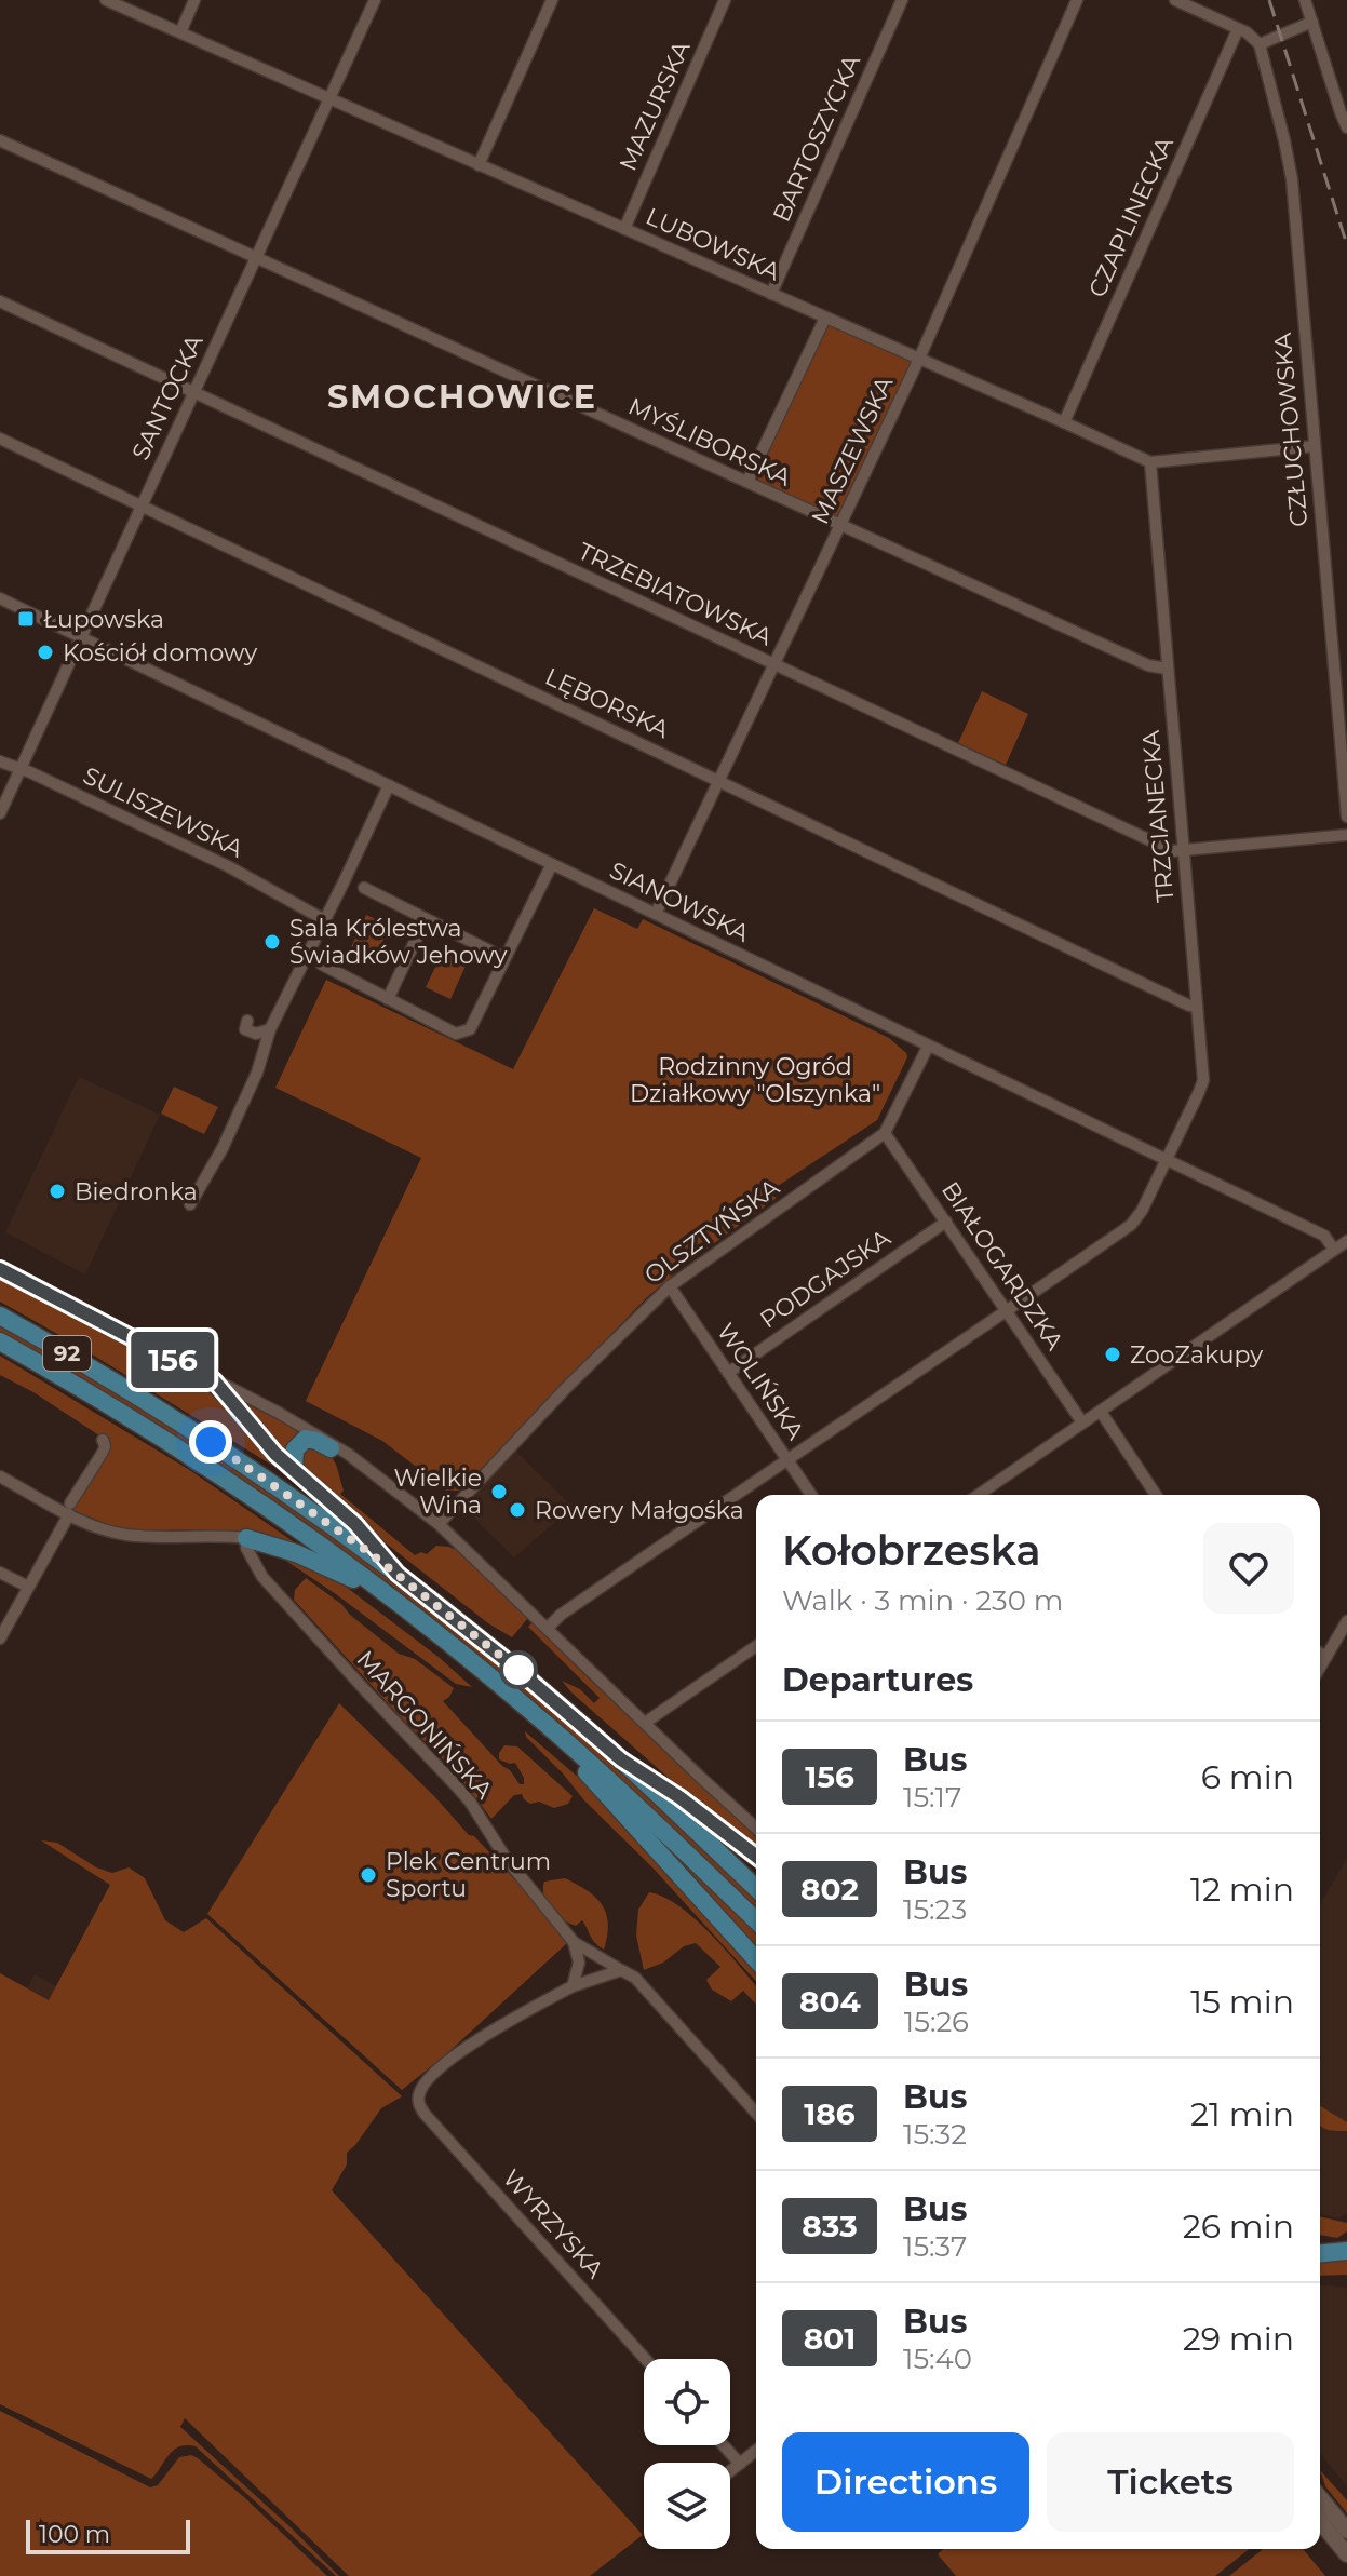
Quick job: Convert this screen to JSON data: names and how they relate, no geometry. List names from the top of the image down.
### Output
{
  "streets": {
    "main road": ["92"],
    "street": [
      "MAZURSKA",
      "BARTOSZYCKA",
      "CZAPLINECKA",
      "LUBOWSKA",
      "SANTOCKA",
      "CZŁUCHOWSKA",
      "MYŚLIBORSKA",
      "MASZEWSKA",
      "TRZEBIATOWSKA",
      "LĘBORSKA",
      "SULISZEWSKA",
      "TRZCIANECKA",
      "SIANOWSKA",
      "OLSZTYŃSKA",
      "BIAŁOGARDZKA",
      "PODGAJSKA",
      "WOLIŃSKA",
      "MARGONIŃSKA",
      "WYRZYSKA"
    ]
  },
  "crossings": [
    ["MAZURSKA", "LUBOWSKA"],
    ["BARTOSZYCKA", "LUBOWSKA"],
    ["CZAPLINECKA", "LUBOWSKA"],
    ["LUBOWSKA", "SANTOCKA"],
    ["LUBOWSKA", "MASZEWSKA"],
    ["LUBOWSKA", "TRZCIANECKA"],
    ["SANTOCKA", "MYŚLIBORSKA"],
    ["SANTOCKA", "TRZEBIATOWSKA"],
    ["SANTOCKA", "LĘBORSKA"],
    ["SANTOCKA", "SULISZEWSKA"],
    ["SANTOCKA", "SIANOWSKA"],
    ["MYŚLIBORSKA", "MASZEWSKA"],
    ["MYŚLIBORSKA", "TRZCIANECKA"],
    ["MASZEWSKA", "TRZEBIATOWSKA"],
    ["MASZEWSKA", "LĘBORSKA"],
    ["MASZEWSKA", "SIANOWSKA"],
    ["TRZEBIATOWSKA", "TRZCIANECKA"],
    ["LĘBORSKA", "TRZCIANECKA"],
    ["TRZCIANECKA", "SIANOWSKA"],
    ["TRZCIANECKA", "BIAŁOGARDZKA"],
    ["TRZCIANECKA", "WOLIŃSKA"],
    ["SIANOWSKA", "OLSZTYŃSKA"],
    ["OLSZTYŃSKA", "BIAŁOGARDZKA"],
    ["OLSZTYŃSKA", "WOLIŃSKA"],
    ["BIAŁOGARDZKA", "PODGAJSKA"],
    ["PODGAJSKA", "WOLIŃSKA"]
  ],
  "districts": ["SMOCHOWICE"],
  "parks": ["Rodzinny Ogród Działkowy \"Olszynka\""],
  "places": {
    "transit": ["Łupowska"],
    "other": [
      "Kościół domowy",
      "Sala Królestwa Świadków Jehowy",
      "Biedronka",
      "ZooZakupy",
      "Wielkie Wina",
      "Rowery Małgośka",
      "Plek Centrum Sportu"
    ]
  },
  "lines": ["bus line 156"],
  "scale_bar": "100 m",
  "page": {
    "on_map": "156",
    "heading": [
      ["Kołobrzeska", "Walk · 3 min · 230 m"],
      "Departures"
    ],
    "list": [
      {
        "mark": "156",
        "name": "Bus",
        "note": "15:17",
        "value": "6 min"
      },
      {
        "mark": "802",
        "name": "Bus",
        "note": "15:23",
        "value": "12 min"
      },
      {
        "mark": "804",
        "name": "Bus",
        "note": "15:26",
        "value": "15 min"
      },
      {
        "mark": "186",
        "name": "Bus",
        "note": "15:32",
        "value": "21 min"
      },
      {
        "mark": "833",
        "name": "Bus",
        "note": "15:37",
        "value": "26 min"
      },
      {
        "mark": "801",
        "name": "Bus",
        "note": "15:40",
        "value": "29 min"
      }
    ],
    "buttons": ["Directions", "Tickets"],
    "scale": "100 m"
  }
}
